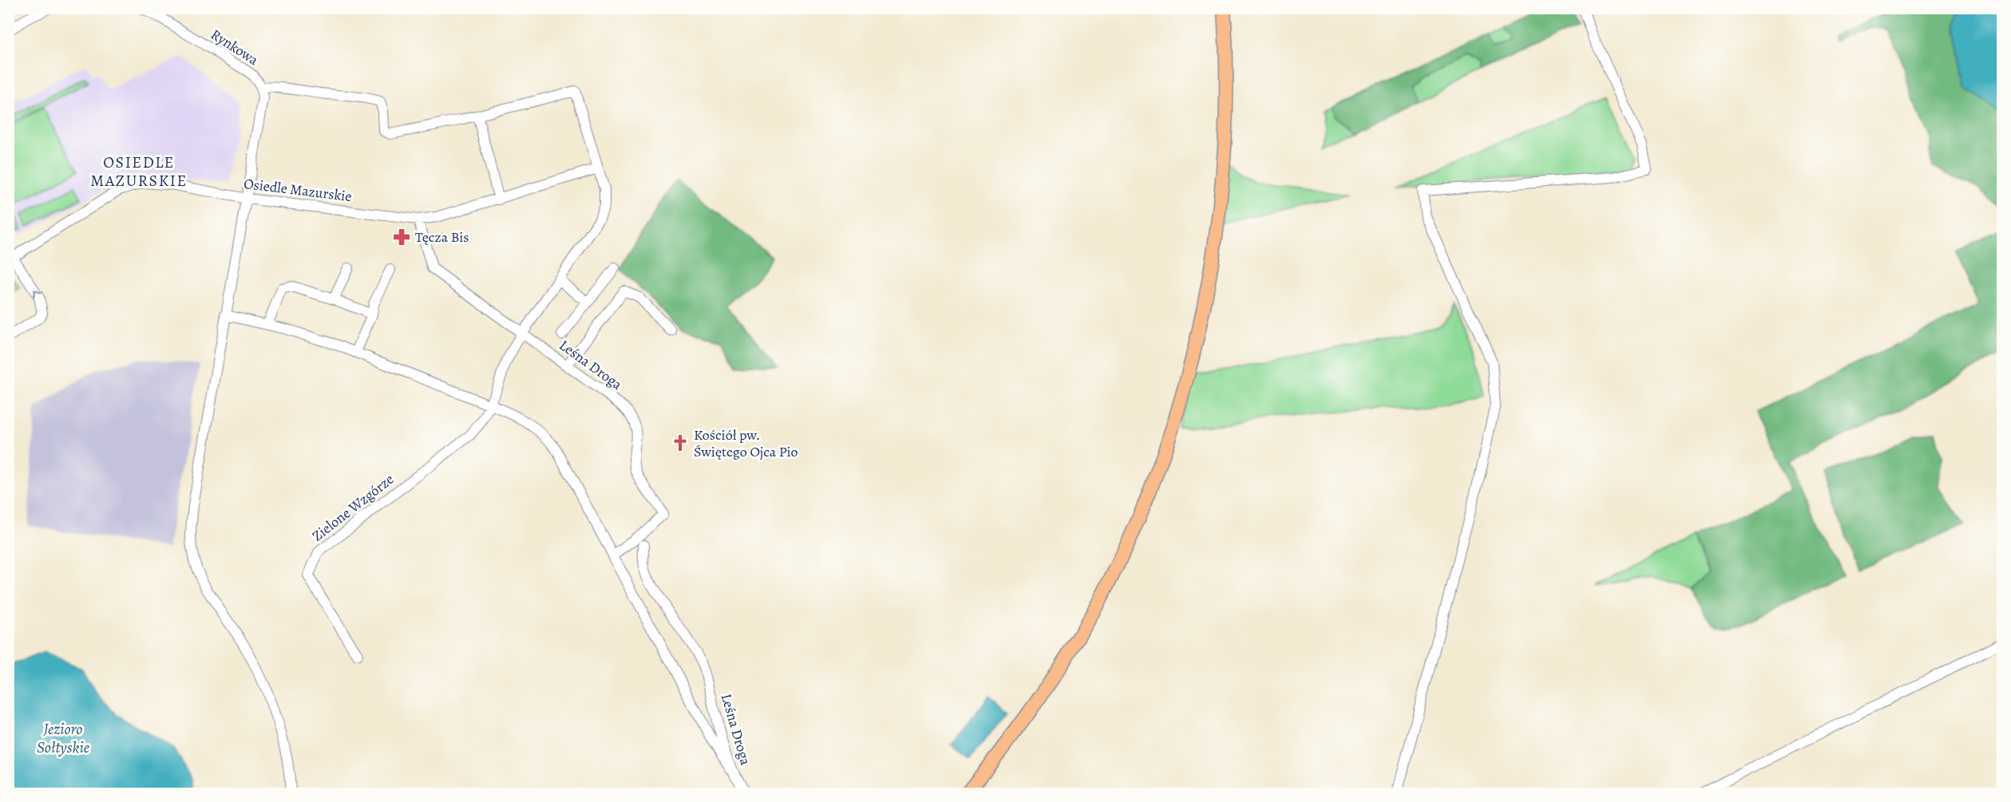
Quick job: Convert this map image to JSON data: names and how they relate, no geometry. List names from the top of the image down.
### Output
{
  "streets": {
    "street": [
      "Rynkowa",
      "Osiedle Mazurskie",
      "Leśna Droga",
      "Zielone Wzgórze"
    ]
  },
  "crossings": [
    ["Rynkowa", "Osiedle Mazurskie"],
    ["Osiedle Mazurskie", "Leśna Droga"]
  ],
  "districts": ["OSIEDLE MAZURSKIE"],
  "water": ["Jezioro Sołtyskie"],
  "places": {
    "pharmacy": ["Tęcza Bis"],
    "church": ["Kościół pw. Świętego Ojca Pio"]
  }
}
